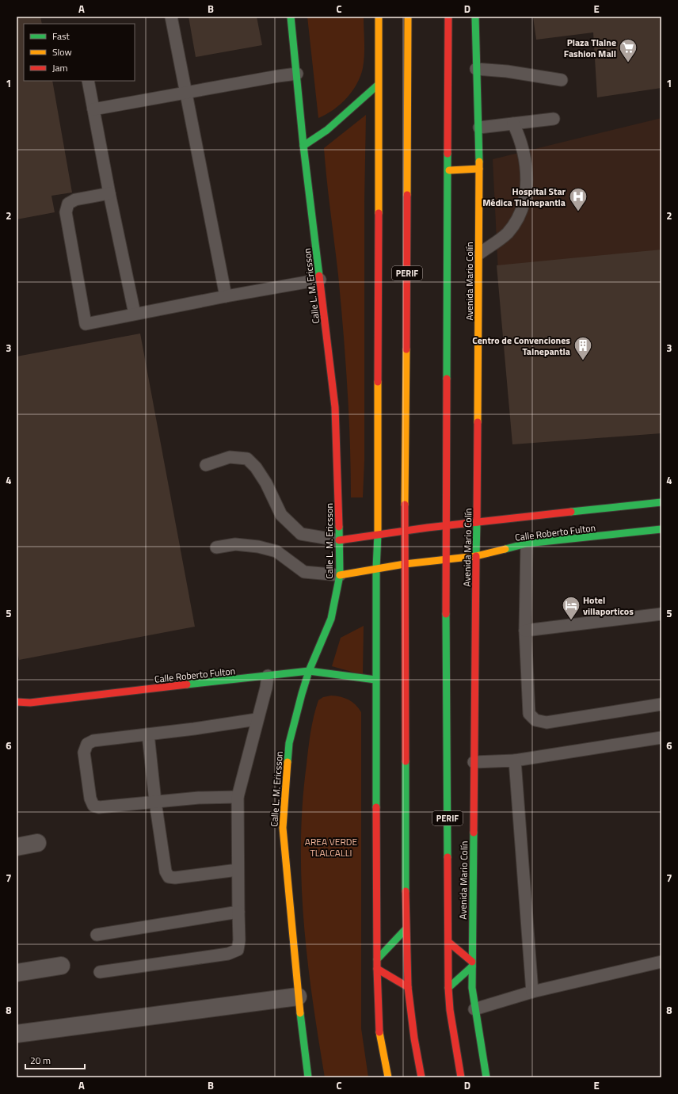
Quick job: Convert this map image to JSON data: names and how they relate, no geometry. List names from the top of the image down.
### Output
{
  "streets": {
    "main road": [
      "PERIF",
      "Avenida Mario Colín",
      "Calle L. M. Ericsson",
      "Calle Roberto Fulton"
    ]
  },
  "crossings": [
    ["PERIF", "Calle Roberto Fulton"],
    ["Avenida Mario Colín", "Calle Roberto Fulton"],
    ["Calle L. M. Ericsson", "Calle Roberto Fulton"]
  ],
  "parks": ["AREA VERDE TLALCALLI"],
  "places": {
    "supermarket": ["Plaza Tlalne Fashion Mall"],
    "hospital": ["Hospital Star Médica Tlalnepantla"],
    "building": ["Centro de Convenciones Talnepantla"],
    "hotel": ["Hotel villaporticos"]
  },
  "legend": ["Fast", "Slow", "Jam"],
  "scale_bar": "20 m",
  "grid": {
    "columns": [
      "A",
      "B",
      "C",
      "D",
      "E"
    ],
    "rows": [
      "1",
      "2",
      "3",
      "4",
      "5",
      "6",
      "7",
      "8"
    ]
  }
}
